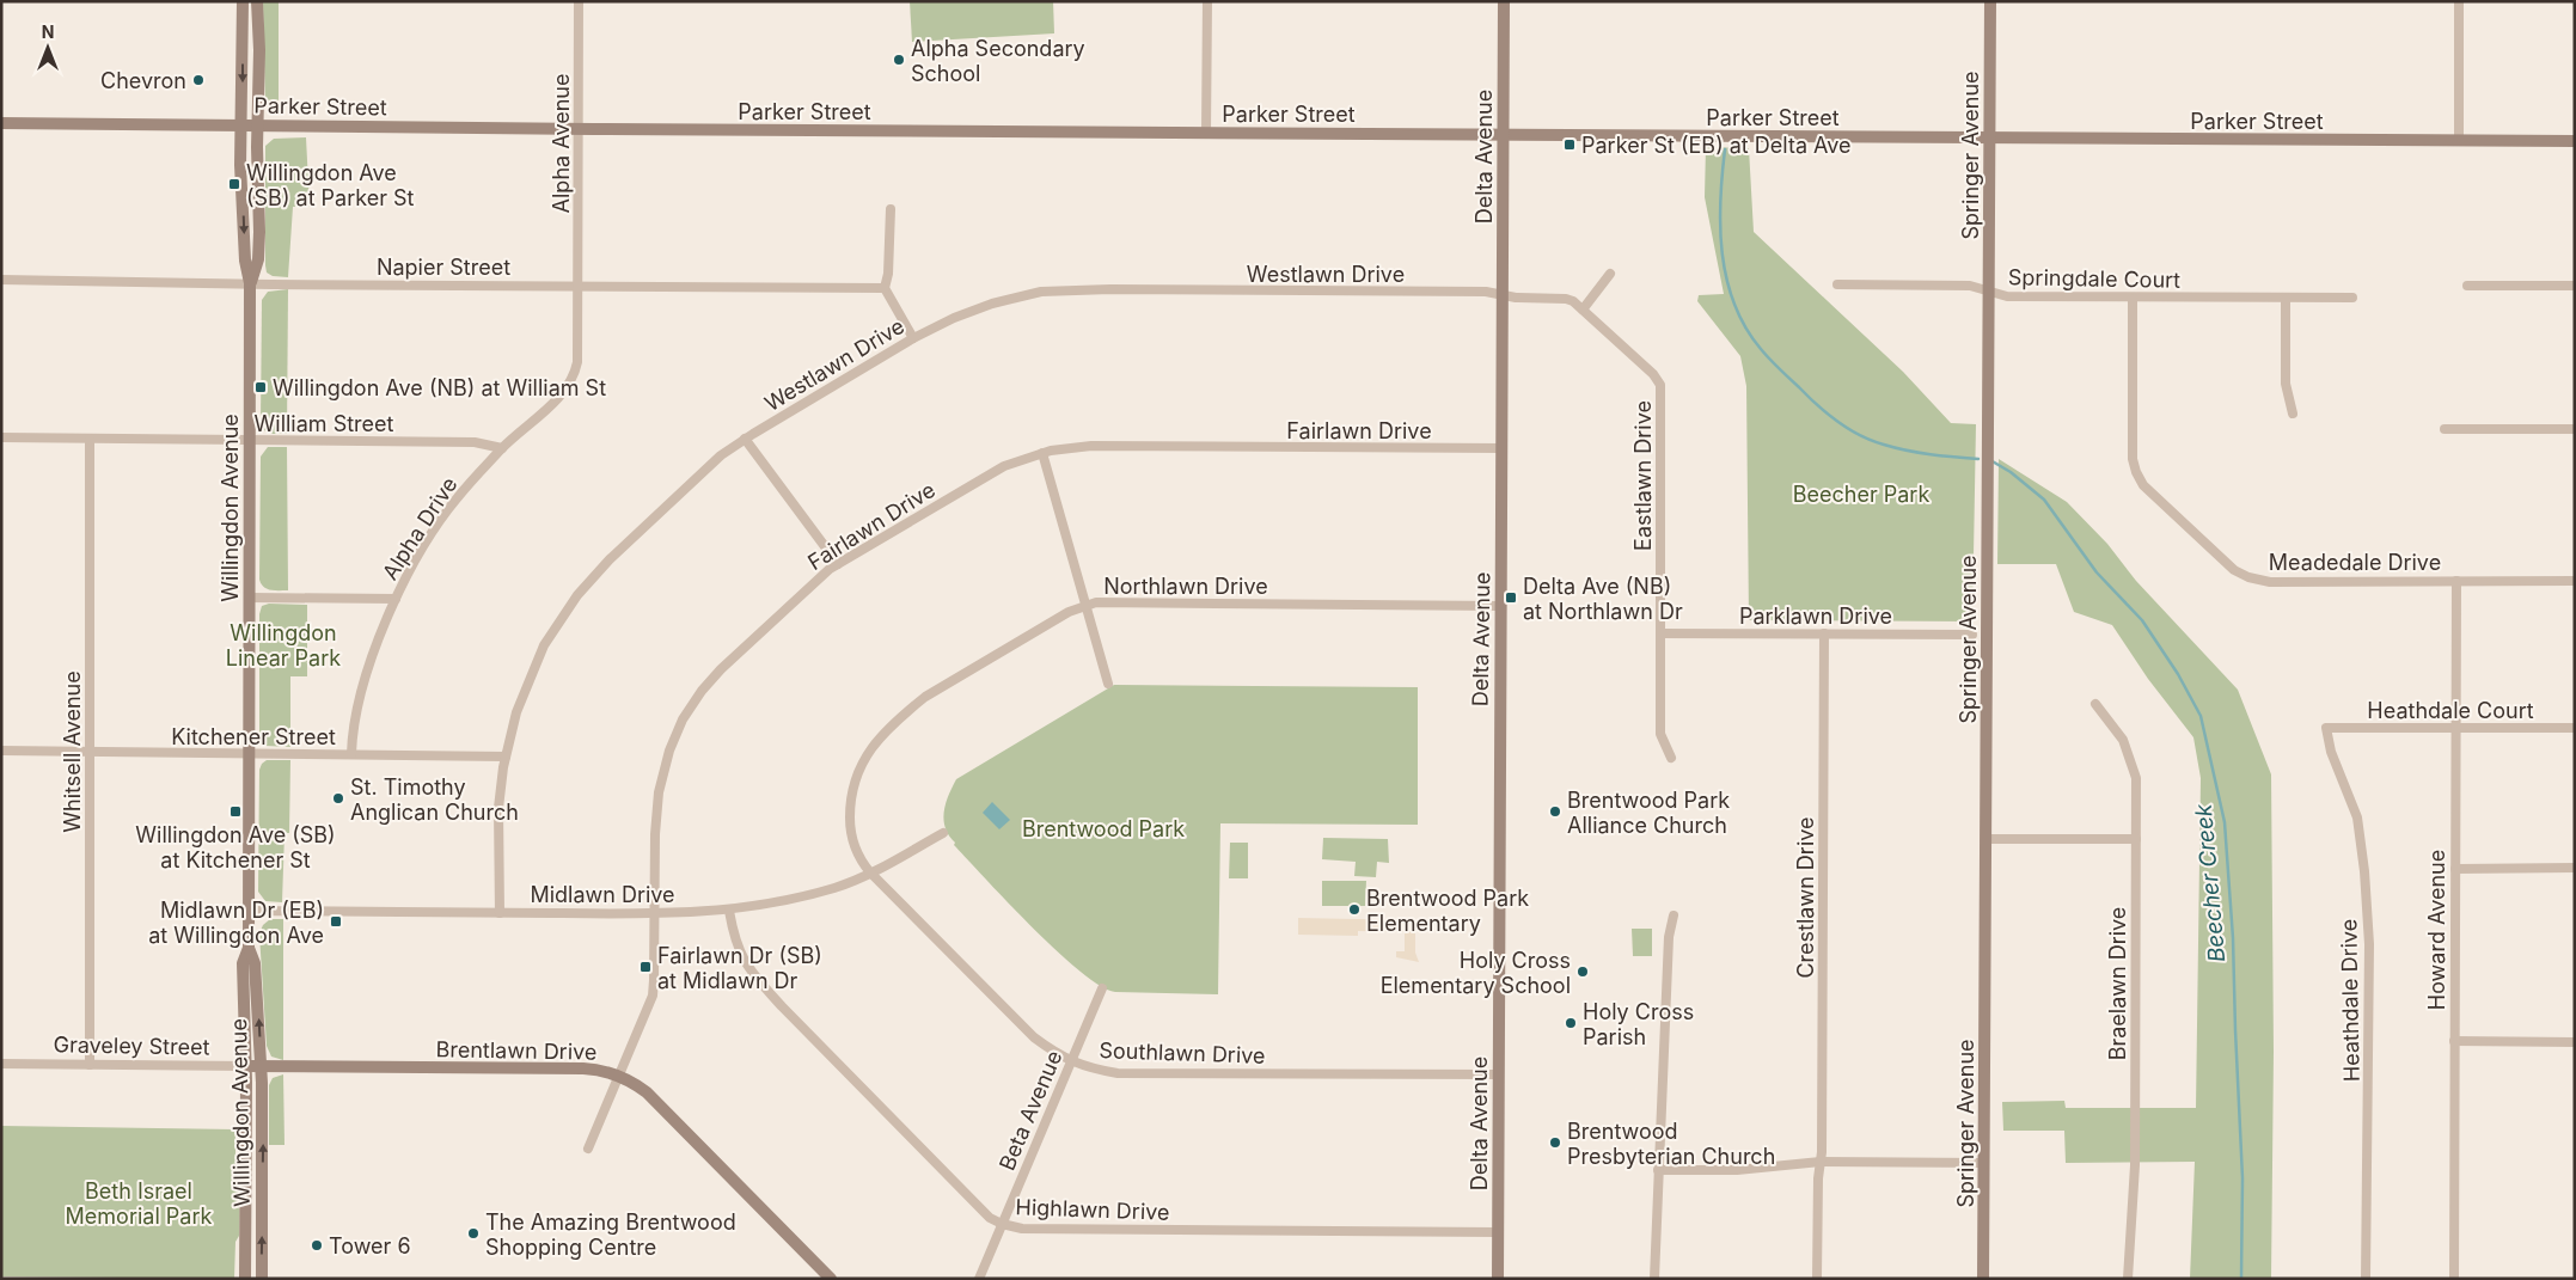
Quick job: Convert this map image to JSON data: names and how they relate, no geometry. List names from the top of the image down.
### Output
{
  "streets": {
    "street": [
      "Parker Street",
      "Alpha Avenue",
      "Springer Avenue",
      "Delta Avenue",
      "Napier Street",
      "Westlawn Drive",
      "Springdale Court",
      "William Street",
      "Fairlawn Drive",
      "Eastlawn Drive",
      "Willingdon Avenue",
      "Alpha Drive",
      "Meadedale Drive",
      "Northlawn Drive",
      "Parklawn Drive",
      "Heathdale Court",
      "Kitchener Street",
      "Whitsell Avenue",
      "Midlawn Drive",
      "Crestlawn Drive",
      "Howard Avenue",
      "Braelawn Drive",
      "Heathdale Drive",
      "Graveley Street",
      "Brentlawn Drive",
      "Southlawn Drive",
      "Beta Avenue",
      "Highlawn Drive"
    ]
  },
  "crossings": [
    ["Parker Street", "Alpha Avenue"],
    ["Parker Street", "Springer Avenue"],
    ["Parker Street", "Delta Avenue"],
    ["Parker Street", "Willingdon Avenue"],
    ["Alpha Avenue", "Napier Street"],
    ["Alpha Avenue", "Alpha Drive"],
    ["Springer Avenue", "Springdale Court"],
    ["Delta Avenue", "Westlawn Drive"],
    ["Delta Avenue", "Fairlawn Drive"],
    ["Delta Avenue", "Eastlawn Drive"],
    ["Delta Avenue", "Northlawn Drive"],
    ["Delta Avenue", "Southlawn Drive"],
    ["Delta Avenue", "Highlawn Drive"],
    ["Napier Street", "Willingdon Avenue"],
    ["Napier Street", "Alpha Drive"],
    ["Westlawn Drive", "Eastlawn Drive"],
    ["Westlawn Drive", "Kitchener Street"],
    ["Westlawn Drive", "Midlawn Drive"],
    ["Springdale Court", "Meadedale Drive"],
    ["William Street", "Willingdon Avenue"],
    ["William Street", "Alpha Drive"],
    ["William Street", "Whitsell Avenue"],
    ["Fairlawn Drive", "Midlawn Drive"],
    ["Fairlawn Drive", "Brentlawn Drive"],
    ["Eastlawn Drive", "Parklawn Drive"],
    ["Willingdon Avenue", "Kitchener Street"],
    ["Willingdon Avenue", "Midlawn Drive"],
    ["Willingdon Avenue", "Graveley Street"],
    ["Willingdon Avenue", "Brentlawn Drive"],
    ["Alpha Drive", "Kitchener Street"],
    ["Meadedale Drive", "Howard Avenue"],
    ["Northlawn Drive", "Midlawn Drive"],
    ["Northlawn Drive", "Southlawn Drive"],
    ["Parklawn Drive", "Crestlawn Drive"],
    ["Heathdale Court", "Howard Avenue"],
    ["Heathdale Court", "Heathdale Drive"],
    ["Kitchener Street", "Whitsell Avenue"],
    ["Whitsell Avenue", "Graveley Street"],
    ["Midlawn Drive", "Southlawn Drive"],
    ["Midlawn Drive", "Highlawn Drive"],
    ["Graveley Street", "Brentlawn Drive"],
    ["Southlawn Drive", "Beta Avenue"],
    ["Beta Avenue", "Highlawn Drive"]
  ],
  "water": ["Beecher Creek"],
  "parks": [
    "Beecher Park",
    "Willingdon Linear Park",
    "Brentwood Park",
    "Beth Israel Memorial Park"
  ],
  "places": {
    "other": [
      "Alpha Secondary School",
      "Chevron",
      "St. Timothy Anglican Church",
      "Brentwood Park Alliance Church",
      "Brentwood Park Elementary",
      "Holy Cross Elementary School",
      "Holy Cross Parish",
      "Brentwood Presbyterian Church",
      "The Amazing Brentwood Shopping Centre",
      "Tower 6"
    ],
    "transit": [
      "Parker St (EB) at Delta Ave",
      "Willingdon Ave (SB) at Parker St",
      "Willingdon Ave (NB) at William St",
      "Delta Ave (NB) at Northlawn Dr",
      "Willingdon Ave (SB) at Kitchener St",
      "Midlawn Dr (EB) at Willingdon Ave",
      "Fairlawn Dr (SB) at Midlawn Dr"
    ]
  },
  "north": "top"
}
